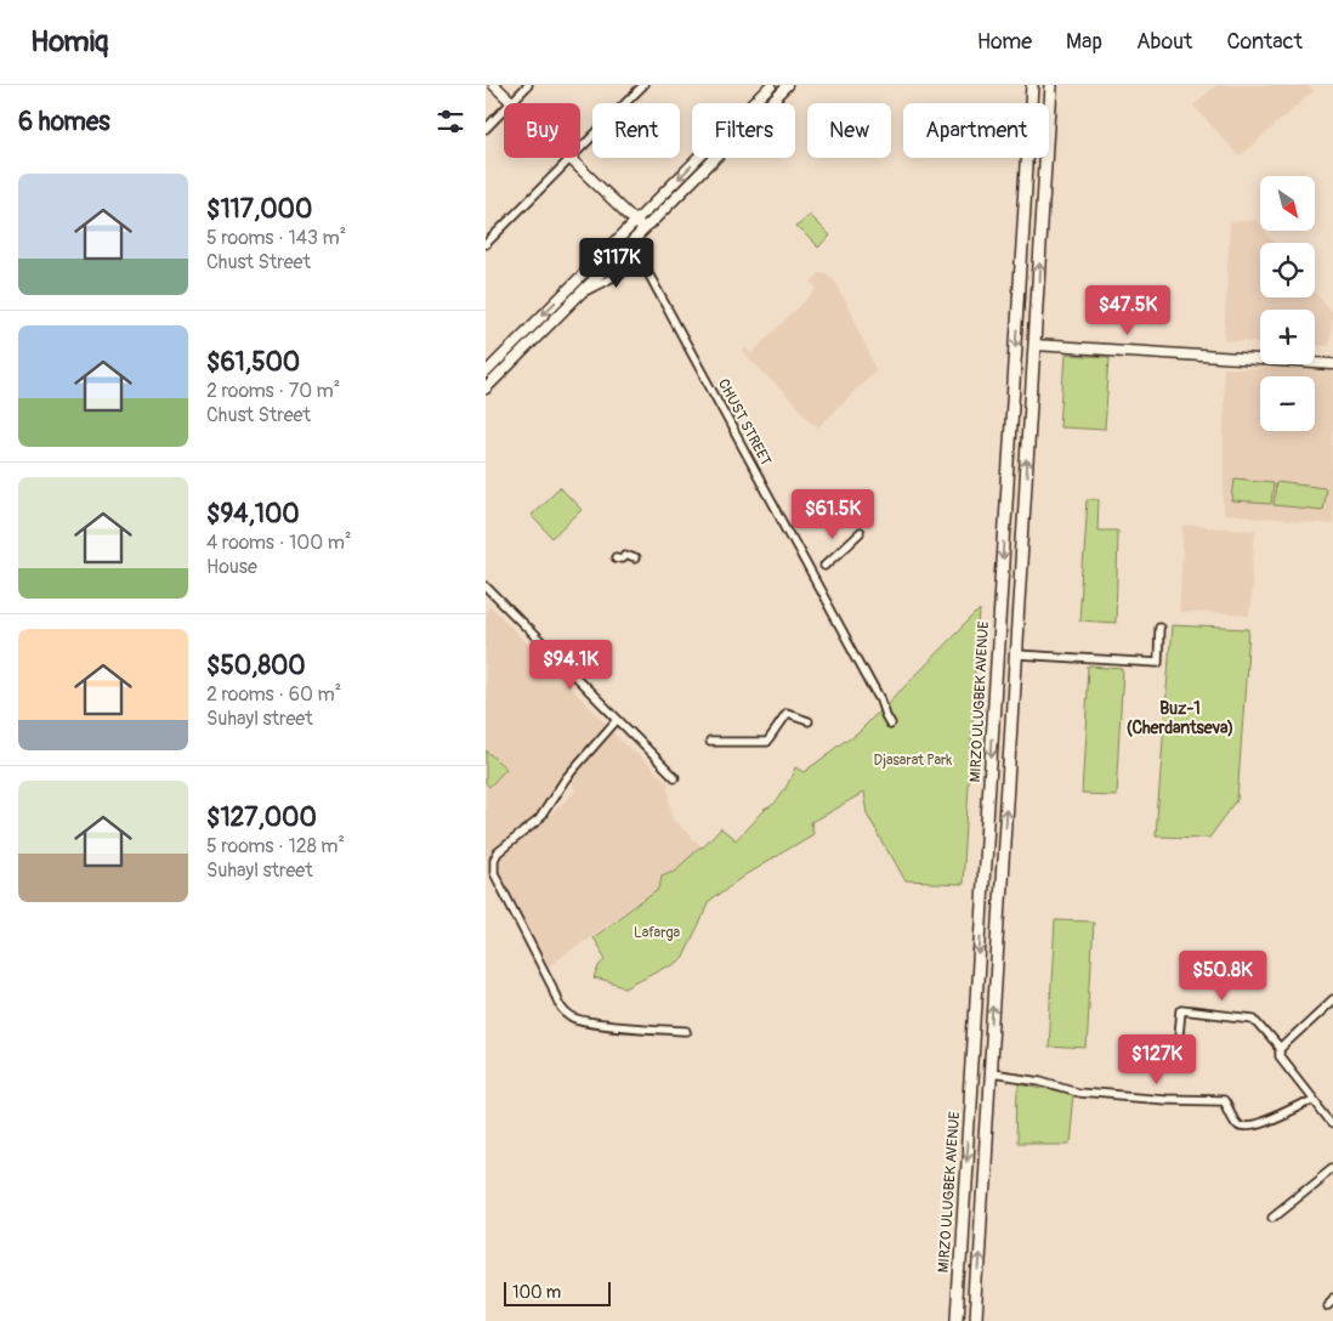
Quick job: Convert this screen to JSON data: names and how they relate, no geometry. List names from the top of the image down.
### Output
{
  "streets": {
    "main road": ["MIRZO ULUGBEK AVENUE"],
    "street": ["CHUST STREET"]
  },
  "districts": ["Buz-1 (Cherdantseva)"],
  "parks": ["Djasarat Park", "Lafarga"],
  "scale_bar": "100 m",
  "north": "bottom right",
  "page": {
    "header": "Homiq",
    "nav": [
      "Home",
      "Map",
      "About",
      "Contact"
    ],
    "heading": "6 homes",
    "chip": [
      "Buy",
      "Rent",
      "Filters",
      "New",
      "Apartment"
    ],
    "list": [
      {
        "name": "$117,000",
        "note": "5 rooms · 143 m² · Chust Street"
      },
      {
        "name": "$61,500",
        "note": "2 rooms · 70 m² · Chust Street"
      },
      {
        "name": "$94,100",
        "note": "4 rooms · 100 m² · House"
      },
      {
        "name": "$50,800",
        "note": "2 rooms · 60 m² · Suhayl street"
      },
      {
        "name": "$127,000",
        "note": "5 rooms · 128 m² · Suhayl street"
      }
    ],
    "map_buttons": ["+", "−"],
    "price": [
      "$117K",
      "$47.5K",
      "$61.5K",
      "$94.1K",
      "$50.8K",
      "$127K"
    ],
    "scale": "100 m"
  }
}
